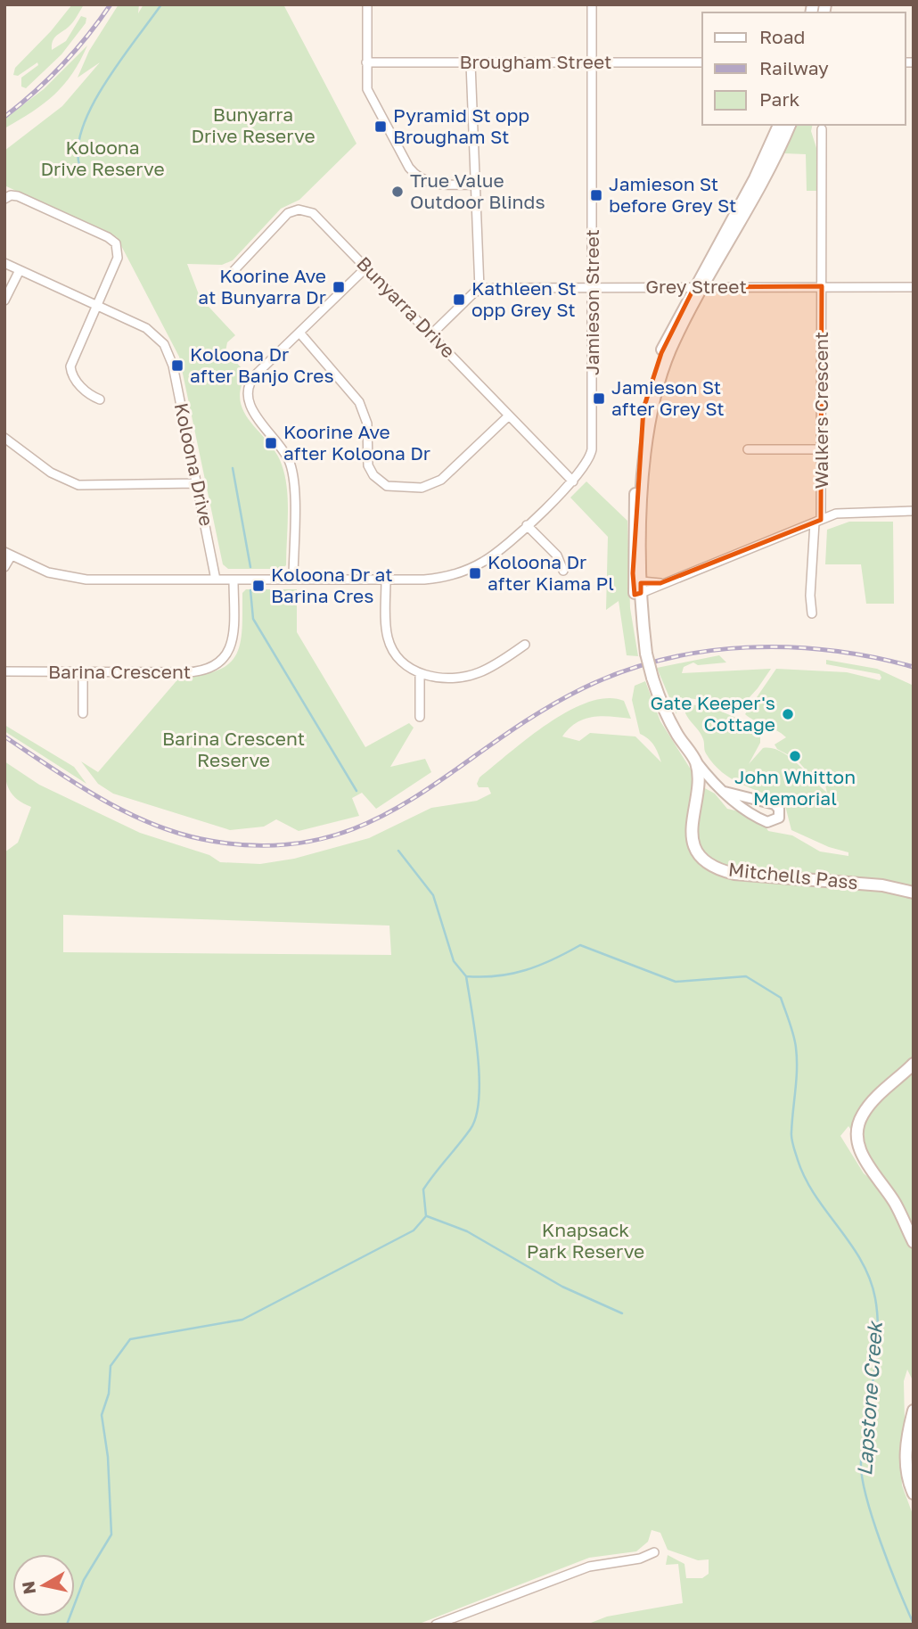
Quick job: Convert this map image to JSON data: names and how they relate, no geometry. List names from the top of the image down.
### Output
{
  "streets": {
    "main road": ["Mitchells Pass"],
    "street": [
      "Brougham Street",
      "Grey Street",
      "Jamieson Street",
      "Bunyarra Drive",
      "Walkers Crescent",
      "Koloona Drive",
      "Barina Crescent"
    ]
  },
  "crossings": [
    ["Brougham Street", "Jamieson Street"],
    ["Grey Street", "Jamieson Street"],
    ["Grey Street", "Walkers Crescent"],
    ["Jamieson Street", "Bunyarra Drive"]
  ],
  "water": ["Lapstone Creek"],
  "parks": [
    "Bunyarra Drive Reserve",
    "Koloona Drive Reserve",
    "Barina Crescent Reserve",
    "Knapsack Park Reserve"
  ],
  "places": {
    "transit": [
      "Pyramid St opp Brougham St",
      "Jamieson St before Grey St",
      "Koorine Ave at Bunyarra Dr",
      "Kathleen St opp Grey St",
      "Koloona Dr after Banjo Cres",
      "Jamieson St after Grey St",
      "Koorine Ave after Koloona Dr",
      "Koloona Dr after Kiama Pl",
      "Koloona Dr at Barina Cres"
    ],
    "other": ["True Value Outdoor Blinds", "Gate Keeper's Cottage", "John Whitton Memorial"]
  },
  "legend": ["Road", "Railway", "Park"],
  "north": "left"
}
